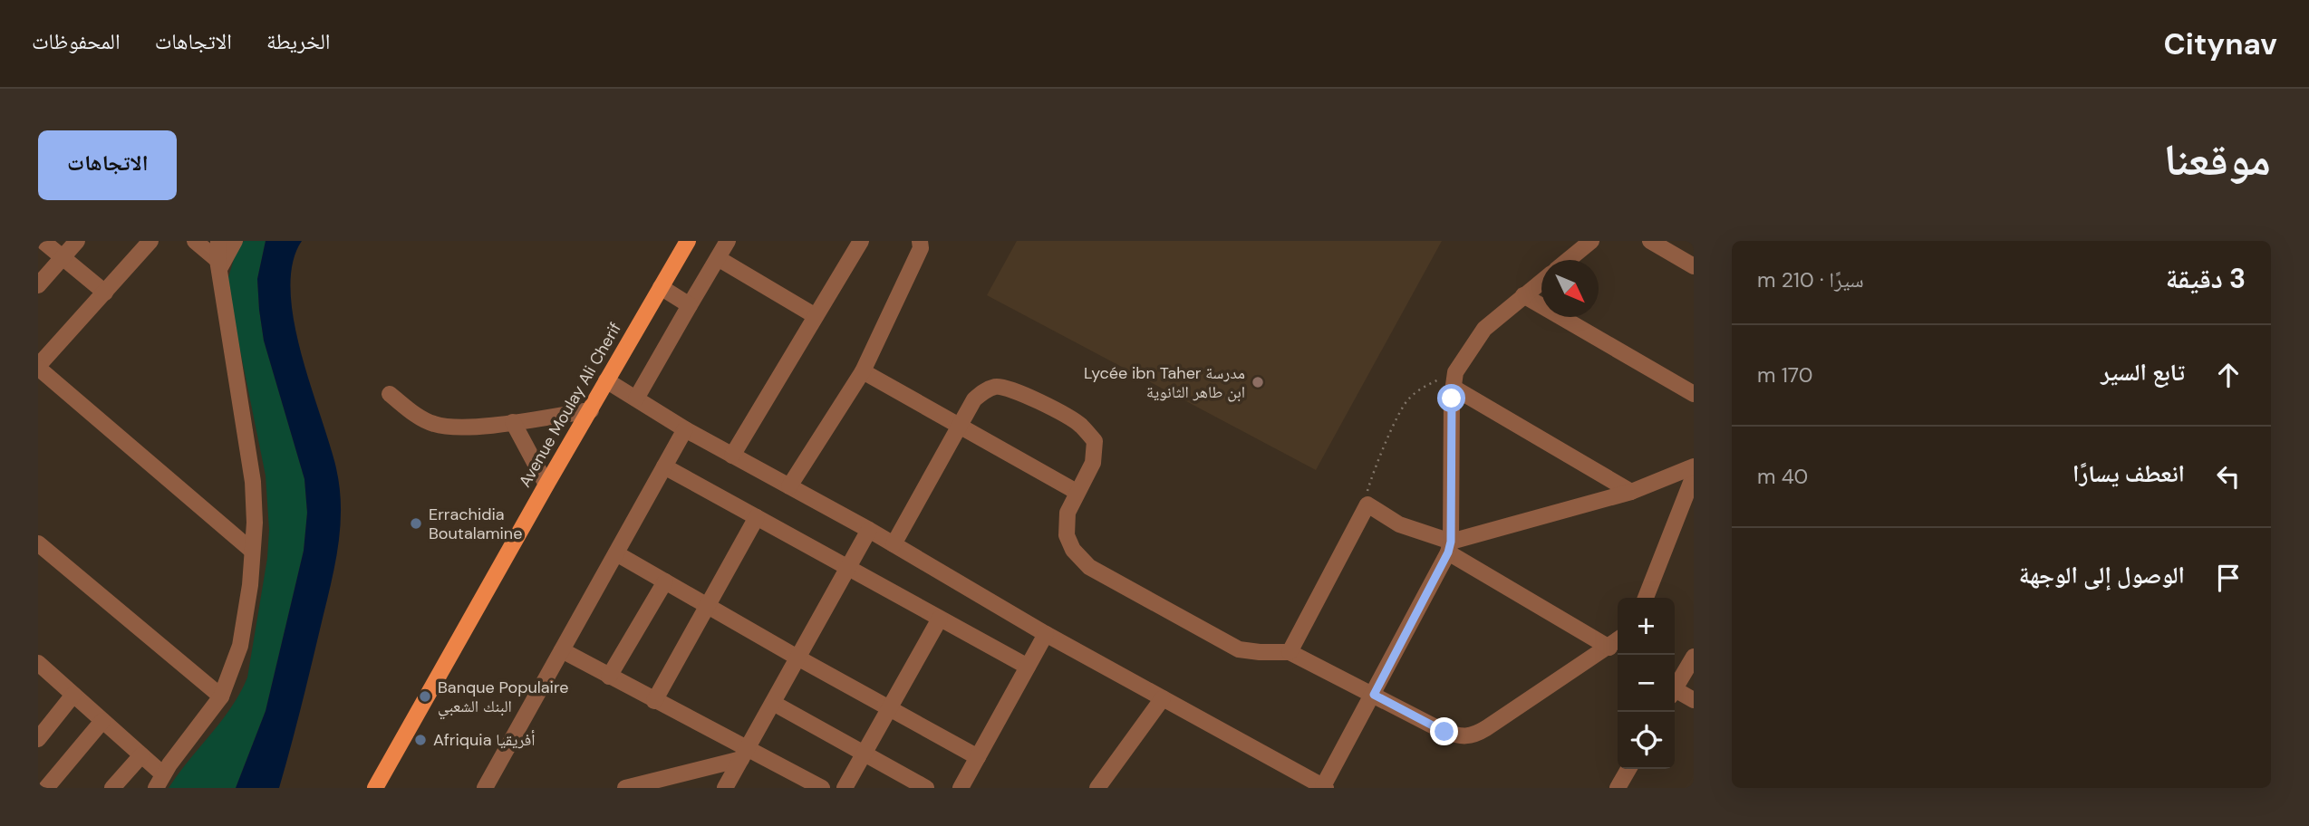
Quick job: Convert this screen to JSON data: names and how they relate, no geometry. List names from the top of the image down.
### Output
{
  "streets": {
    "main road": ["Avenue Moulay Ali Cherif"]
  },
  "places": [
    "Lycée ibn Taher مدرسة ابن طاهر الثانوية",
    "Errachidia Boutalamine",
    "Banque Populaire البنك الشعبي",
    "Afriquia أفريقيا"
  ],
  "north": "bottom right",
  "page": {
    "header": "Citynav",
    "nav": ["الخريطة", "الاتجاهات", "المحفوظات"],
    "title": "موقعنا",
    "buttons": "الاتجاهات",
    "heading": ["3 دقيقة", "سيرًا · 210 m"],
    "list": [
      ["تابع السير", "170 m"],
      ["انعطف يسارًا", "40 m"],
      "الوصول إلى الوجهة"
    ],
    "map_buttons": ["+", "−"]
  }
}
